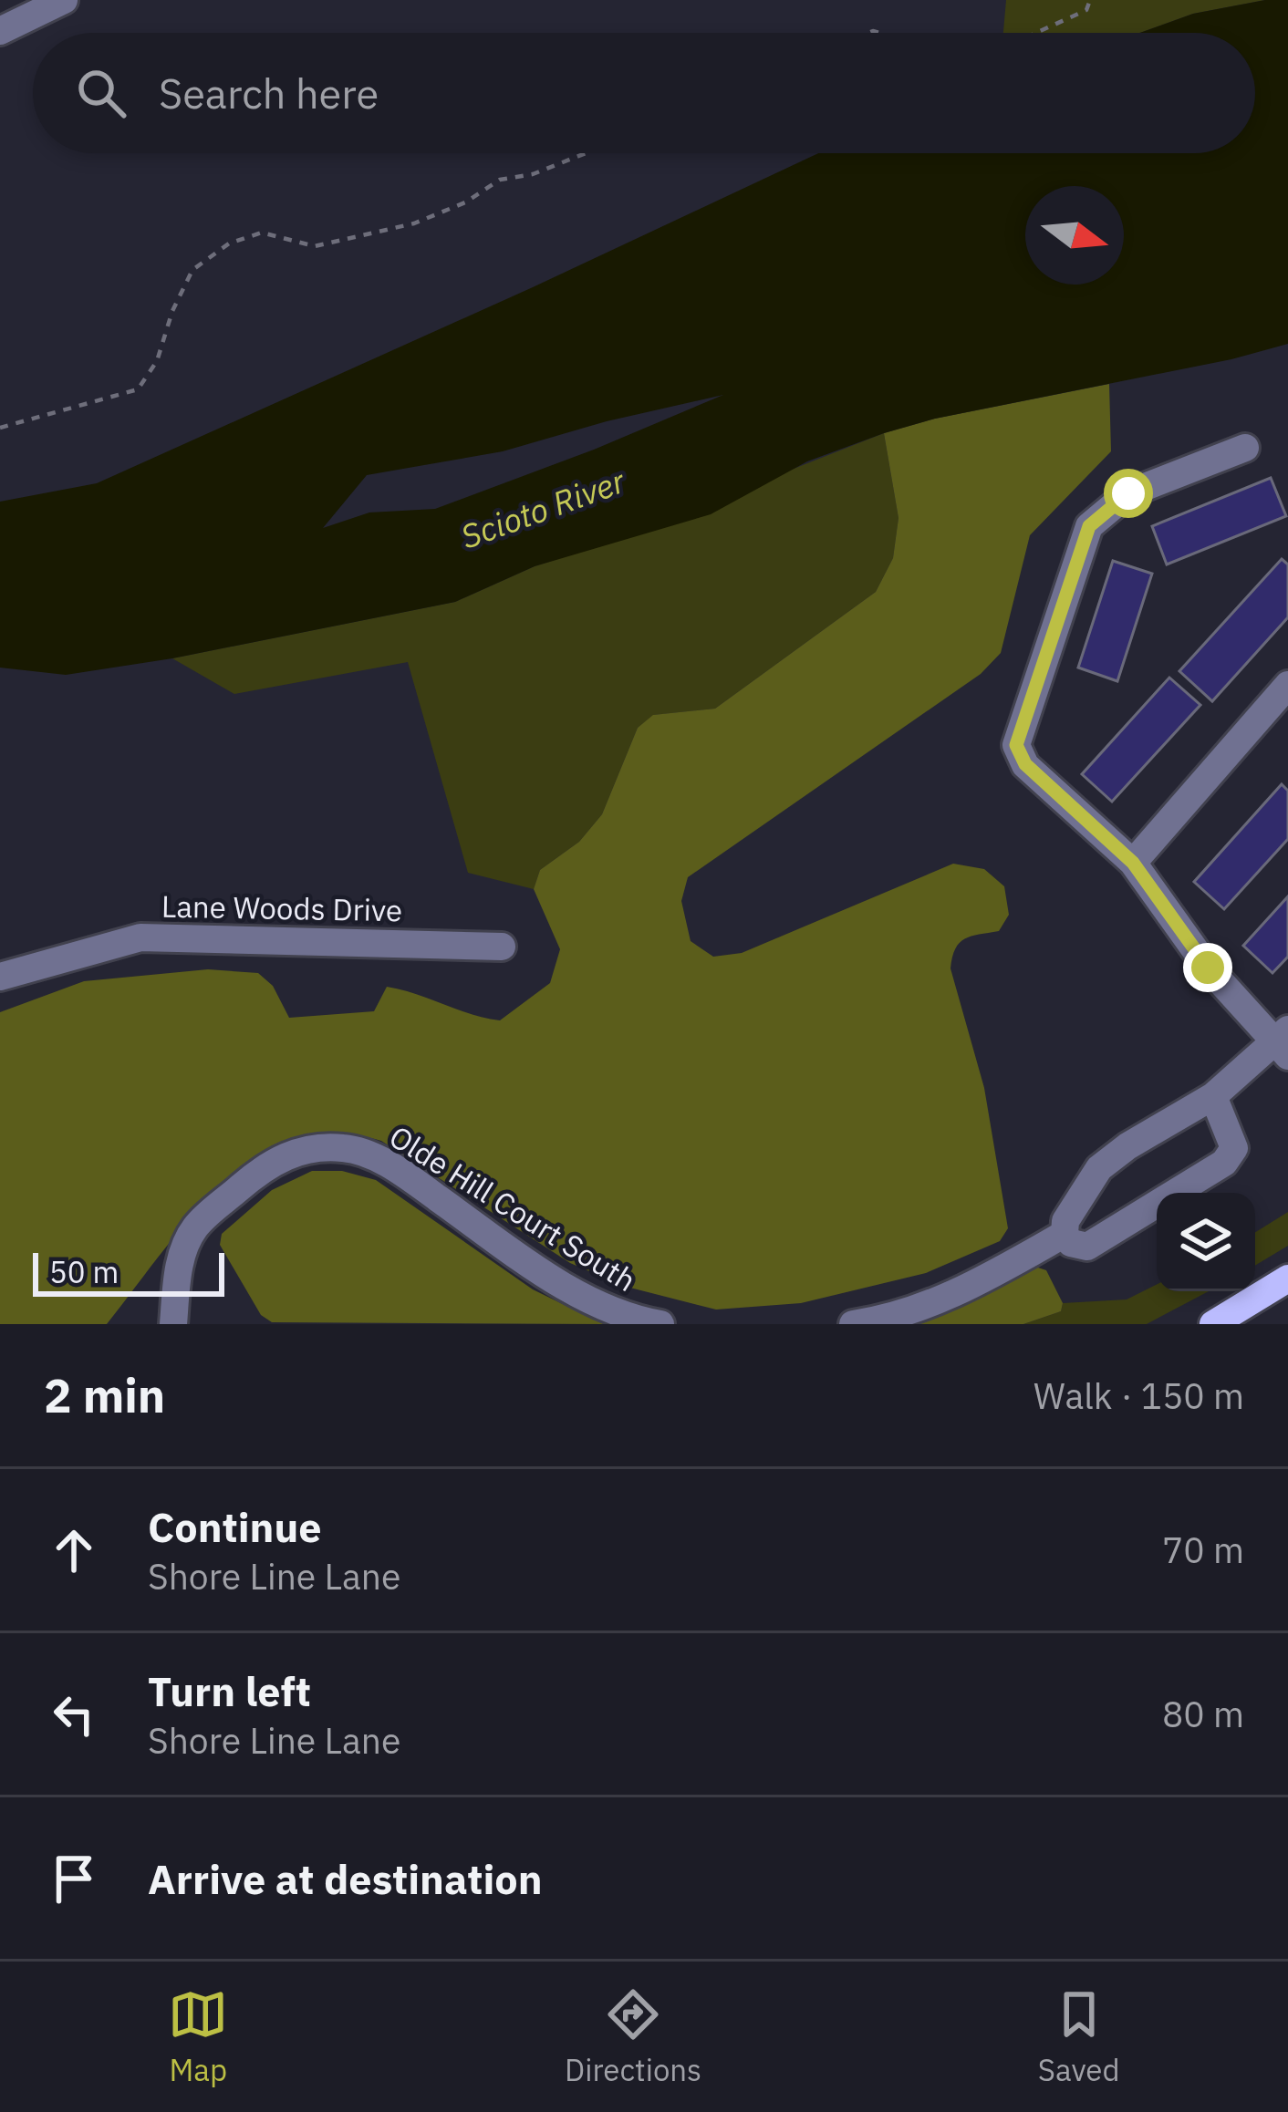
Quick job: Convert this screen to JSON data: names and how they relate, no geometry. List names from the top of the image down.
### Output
{
  "streets": {
    "street": ["Lane Woods Drive", "Olde Hill Court South"]
  },
  "water": ["Scioto River"],
  "scale_bar": "50 m",
  "north": "right",
  "page": {
    "search": "Search here",
    "scale": "50 m",
    "heading": ["2 min", "Walk · 150 m"],
    "list": [
      ["Continue", "Shore Line Lane", "70 m"],
      ["Turn left", "Shore Line Lane", "80 m"],
      "Arrive at destination"
    ],
    "nav": ["Map", "Directions", "Saved"]
  }
}
